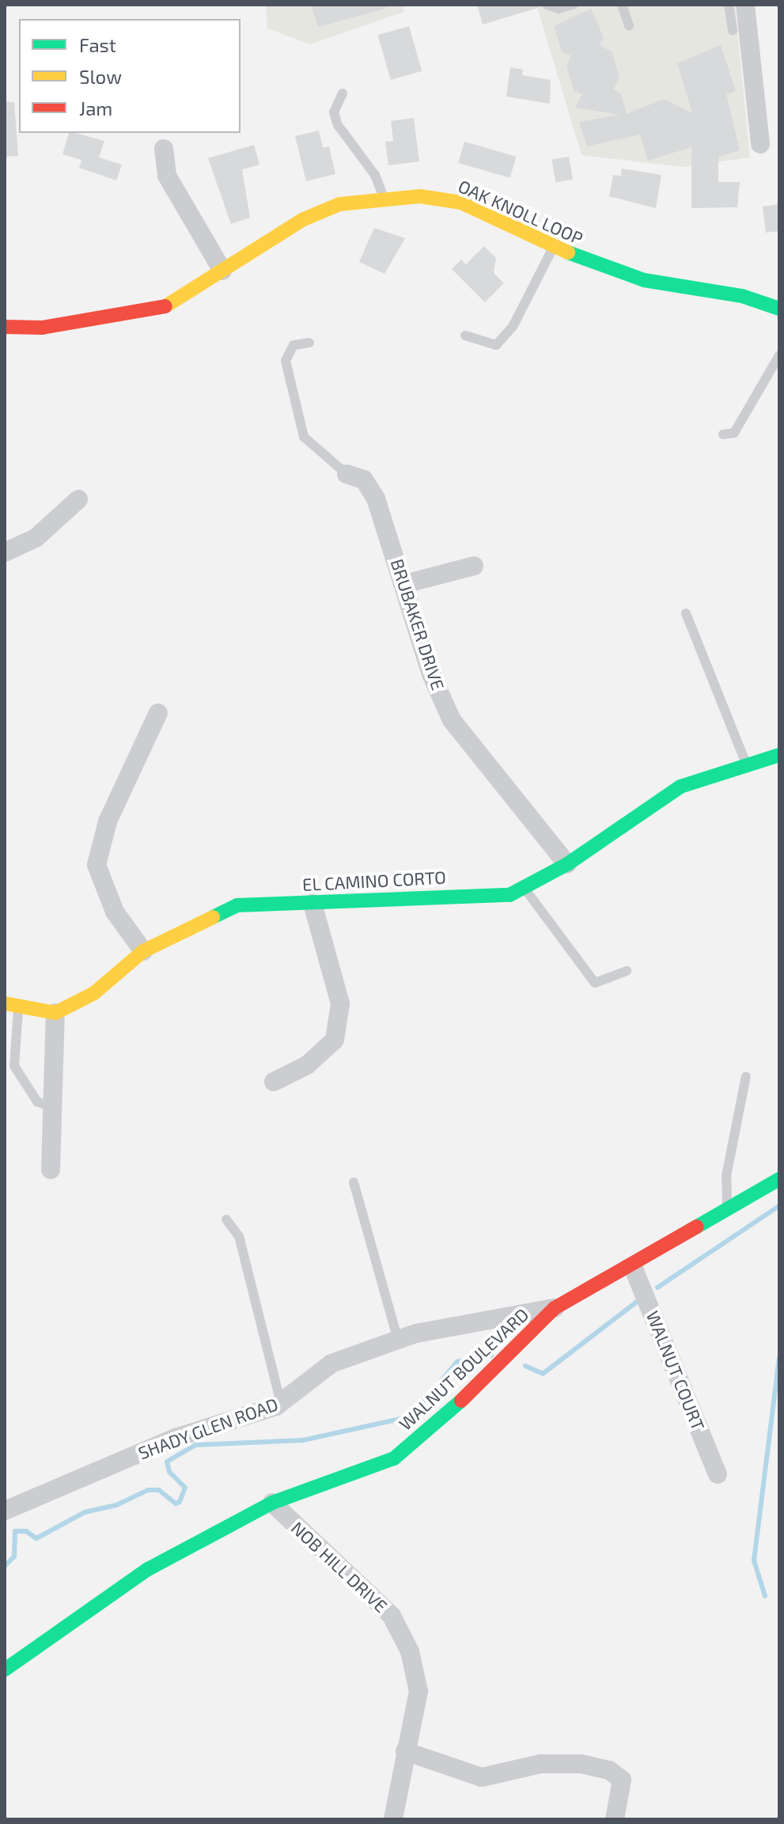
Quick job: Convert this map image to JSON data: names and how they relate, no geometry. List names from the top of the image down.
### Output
{
  "streets": {
    "street": [
      "OAK KNOLL LOOP",
      "BRUBAKER DRIVE",
      "EL CAMINO CORTO",
      "WALNUT BOULEVARD",
      "WALNUT COURT",
      "SHADY GLEN ROAD",
      "NOB HILL DRIVE"
    ]
  },
  "crossings": [
    ["BRUBAKER DRIVE", "EL CAMINO CORTO"],
    ["WALNUT BOULEVARD", "WALNUT COURT"],
    ["WALNUT BOULEVARD", "SHADY GLEN ROAD"],
    ["WALNUT BOULEVARD", "NOB HILL DRIVE"]
  ],
  "legend": ["Fast", "Slow", "Jam"]
}
